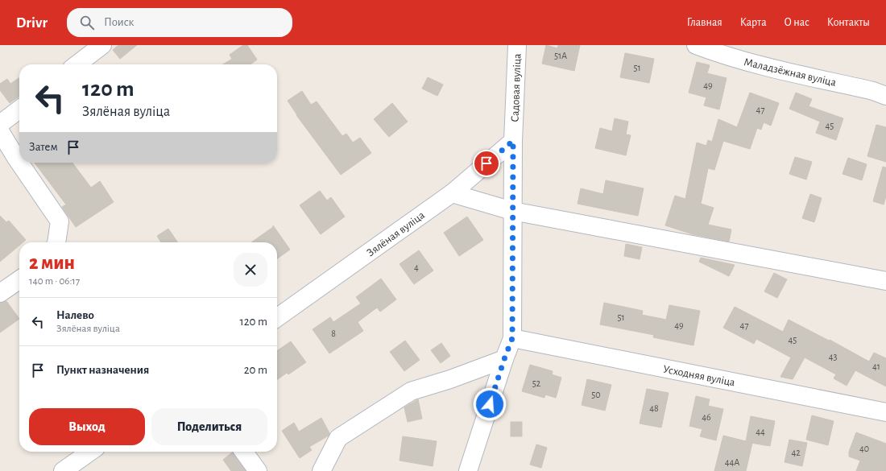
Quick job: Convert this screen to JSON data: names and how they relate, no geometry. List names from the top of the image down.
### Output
{
  "streets": {
    "street": [
      "Маладзёжная вуліца",
      "Садовая вуліца",
      "Зялёная вуліца",
      "Усходняя вуліца"
    ]
  },
  "crossings": [
    ["Садовая вуліца", "Зялёная вуліца"],
    ["Садовая вуліца", "Усходняя вуліца"]
  ],
  "house_numbers": [
    "51А",
    "51",
    "49",
    "47",
    "45",
    "4",
    "51",
    "49",
    "47",
    "8",
    "45",
    "43",
    "41",
    "52",
    "50",
    "48",
    "46",
    "44",
    "40",
    "42",
    "44А"
  ],
  "page": {
    "header": "Drivr",
    "search": "Поиск",
    "nav": [
      "Главная",
      "Карта",
      "О нас",
      "Контакты"
    ],
    "turn": ["120 m", "Зялёная вуліца"],
    "then": "Затем",
    "heading": ["2 мин", "140 m · 06:17"],
    "list": [
      {
        "name": "Налево",
        "note": "Зялёная вуліца",
        "value": "120 m"
      },
      {
        "name": "Пункт назначения",
        "value": "20 m"
      }
    ],
    "buttons": ["Выход", "Поделиться"]
  }
}
